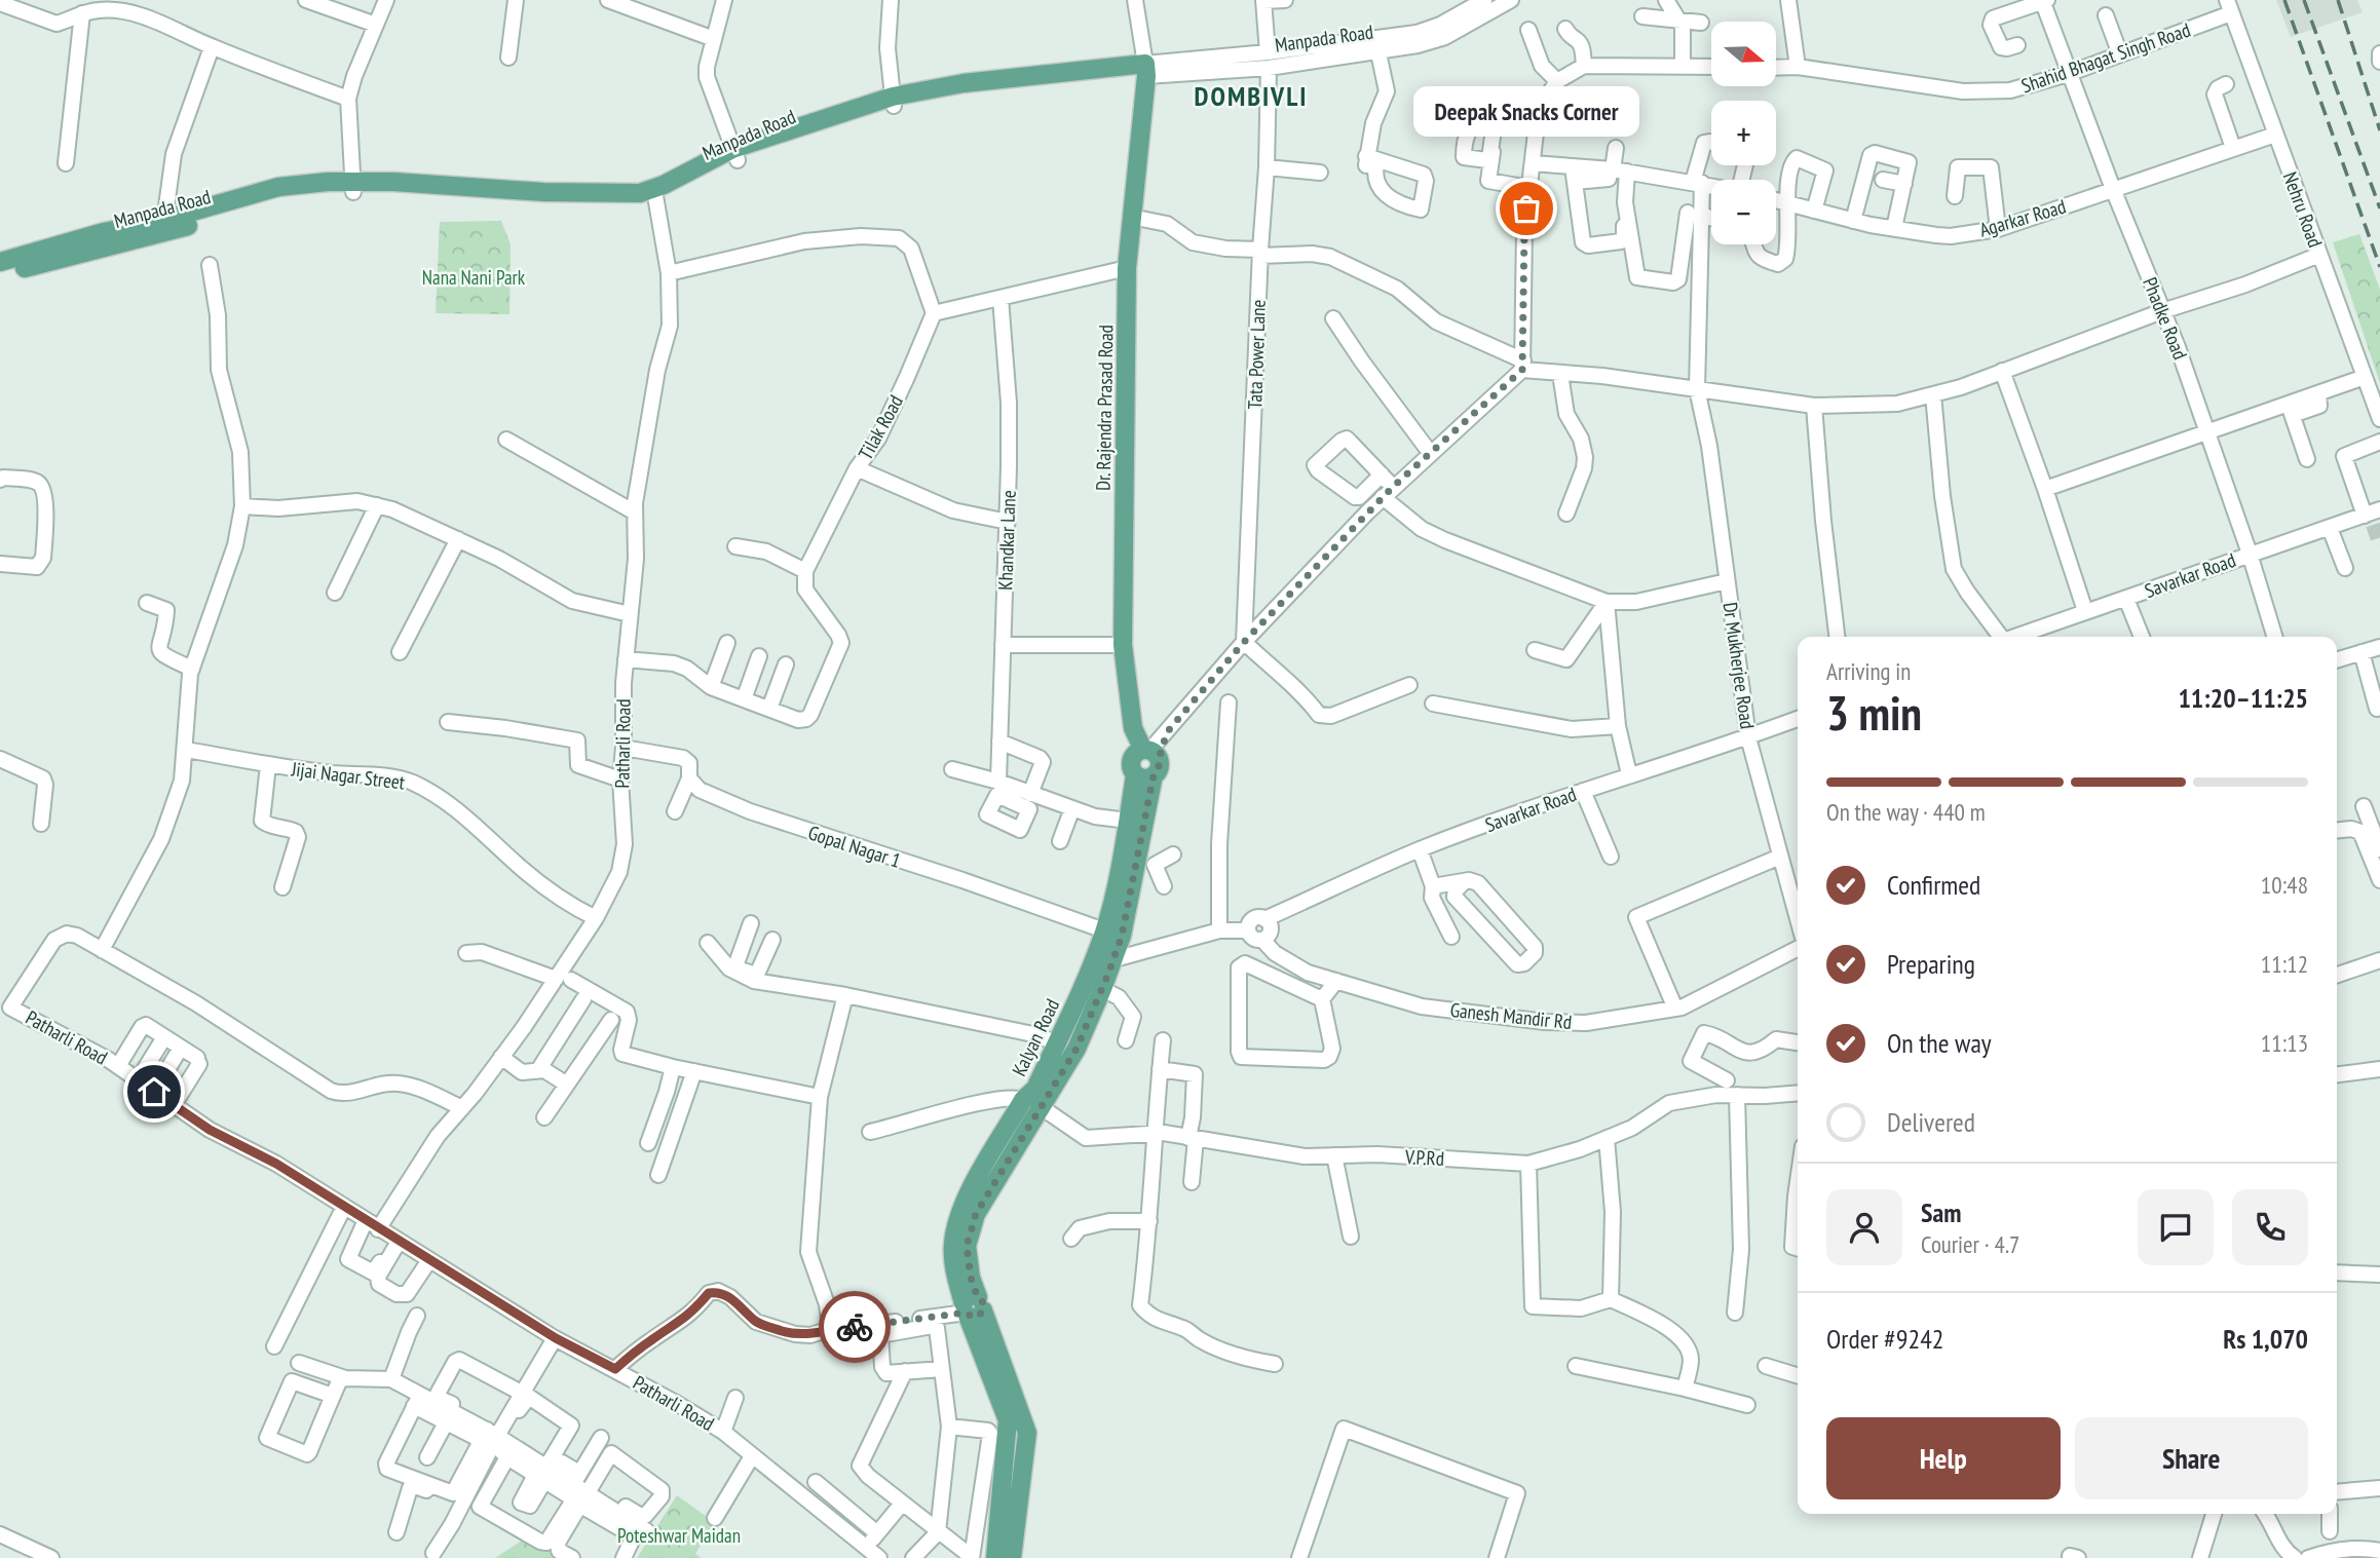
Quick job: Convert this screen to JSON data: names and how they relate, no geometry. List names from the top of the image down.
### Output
{
  "streets": {
    "main road": ["Manpada Road", "Dr. Rajendra Prasad Road", "Kalyan Road"],
    "street": [
      "Shahid Bhagat Singh Road",
      "Nehru Road",
      "Agarkar Road",
      "Phadke Road",
      "Tata Power Lane",
      "Tilak Road",
      "Khandkar Lane",
      "Savarkar Road",
      "Dr Mukherjee Road",
      "Patharli Road",
      "Jijai Nagar Street",
      "Gopal Nagar 1",
      "Ganesh Mandir Rd",
      "V.P.Rd"
    ]
  },
  "crossings": [
    ["Manpada Road", "Tata Power Lane"],
    ["Manpada Road", "Dr. Rajendra Prasad Road"],
    ["Manpada Road", "Patharli Road"],
    ["Shahid Bhagat Singh Road", "Nehru Road"],
    ["Shahid Bhagat Singh Road", "Phadke Road"],
    ["Nehru Road", "Agarkar Road"],
    ["Agarkar Road", "Phadke Road"],
    ["Phadke Road", "Savarkar Road"],
    ["Dr. Rajendra Prasad Road", "Kalyan Road"],
    ["Savarkar Road", "Dr Mukherjee Road"],
    ["Savarkar Road", "Ganesh Mandir Rd"],
    ["Patharli Road", "Jijai Nagar Street"],
    ["Patharli Road", "Gopal Nagar 1"],
    ["Gopal Nagar 1", "Kalyan Road"],
    ["Kalyan Road", "V.P.Rd"]
  ],
  "districts": ["DOMBIVLI"],
  "parks": ["Nana Nani Park", "Poteshwar Maidan"],
  "places": ["Deepak Snacks Corner"],
  "north": "right",
  "page": {
    "map_buttons": ["+", "−"],
    "bubble": "Deepak Snacks Corner",
    "heading": ["3 min", "Arriving in", "11:20–11:25"],
    "panel": [
      "Sam",
      "Courier · 4.7",
      "Order #9242",
      "Rs 1,070"
    ],
    "bar": "On the way · 440 m",
    "list": [
      ["Confirmed", "10:48"],
      ["Preparing", "11:12"],
      ["On the way", "11:13"],
      "Delivered"
    ],
    "buttons": ["Help", "Share"]
  }
}
